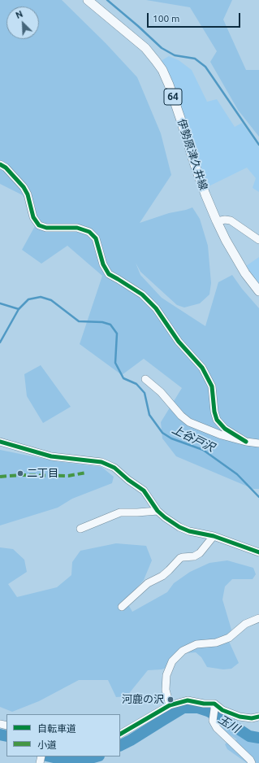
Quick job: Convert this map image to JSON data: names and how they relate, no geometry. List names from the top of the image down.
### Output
{
  "streets": {
    "main road": ["64", "伊勢原津久井線"]
  },
  "water": ["上谷戸沢", "玉川"],
  "places": ["二丁目", "河鹿の沢"],
  "legend": ["自転車道", "小道"],
  "scale_bar": "100 m",
  "north": "top left"
}
